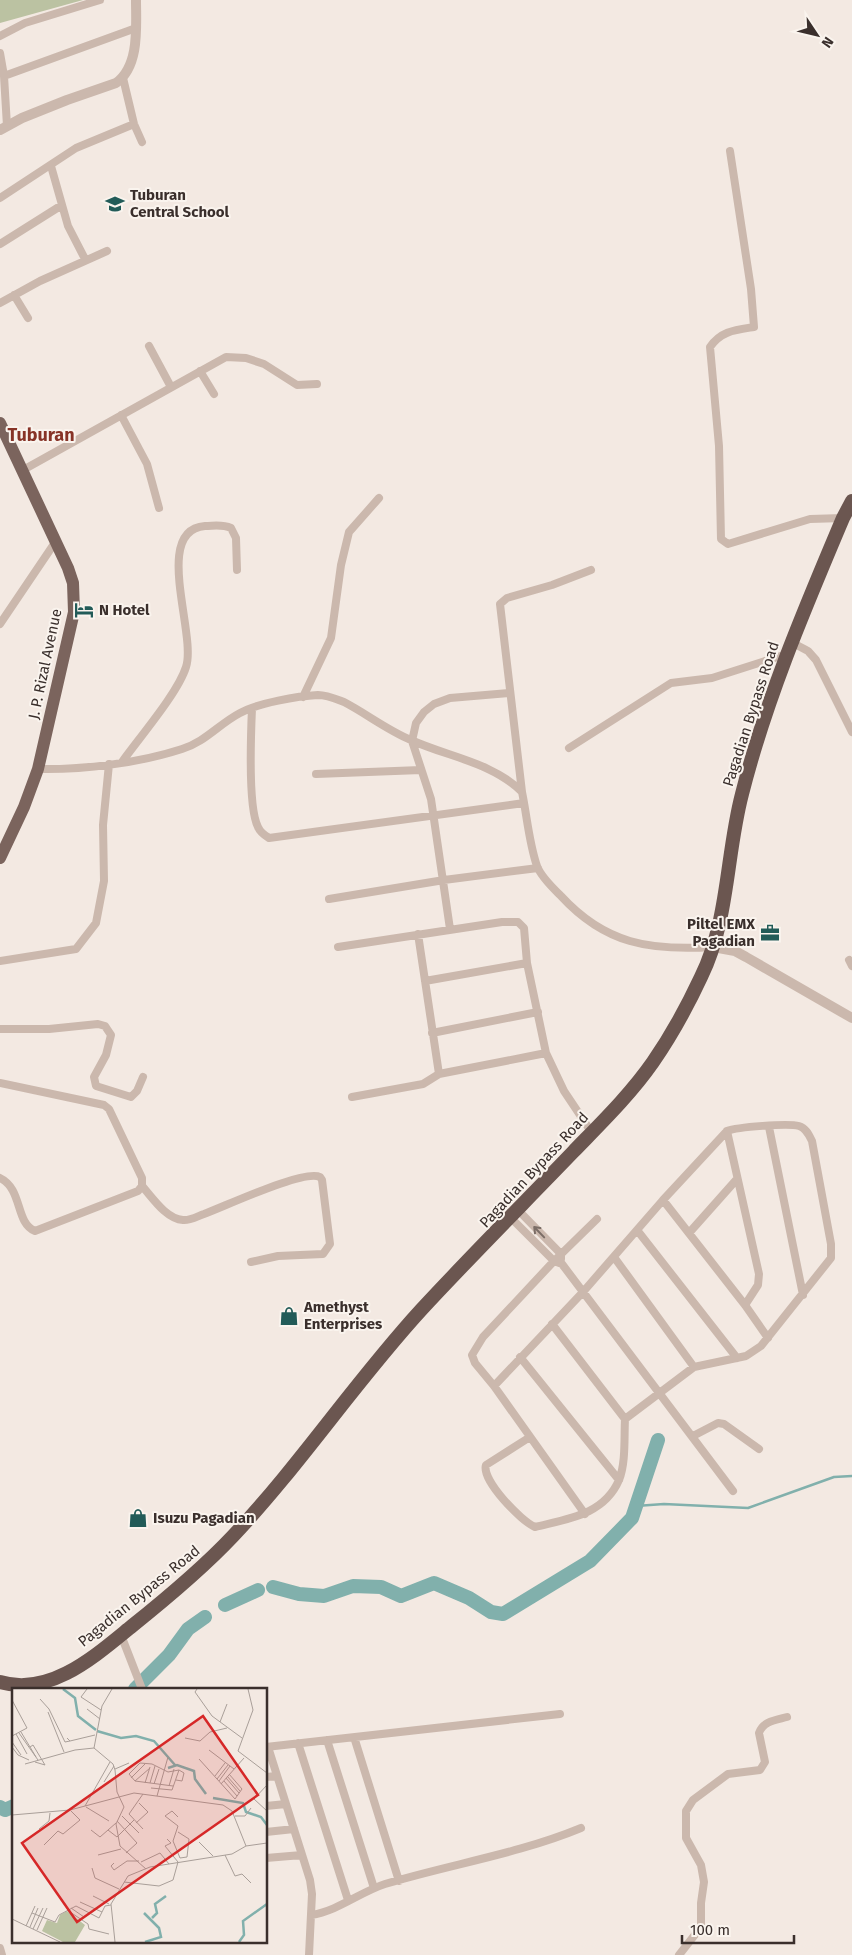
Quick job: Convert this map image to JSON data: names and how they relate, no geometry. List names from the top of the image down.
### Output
{
  "streets": {
    "highway": ["Pagadian Bypass Road"],
    "main road": ["J. P. Rizal Avenue"]
  },
  "districts": ["Tuburan"],
  "places": {
    "school or university": ["Tuburan Central School"],
    "hotel": ["N Hotel"],
    "office": ["Piltel EMX Pagadian"],
    "shop": ["Amethyst Enterprises", "Isuzu Pagadian"]
  },
  "scale_bar": "100 m",
  "north": "bottom right"
}
